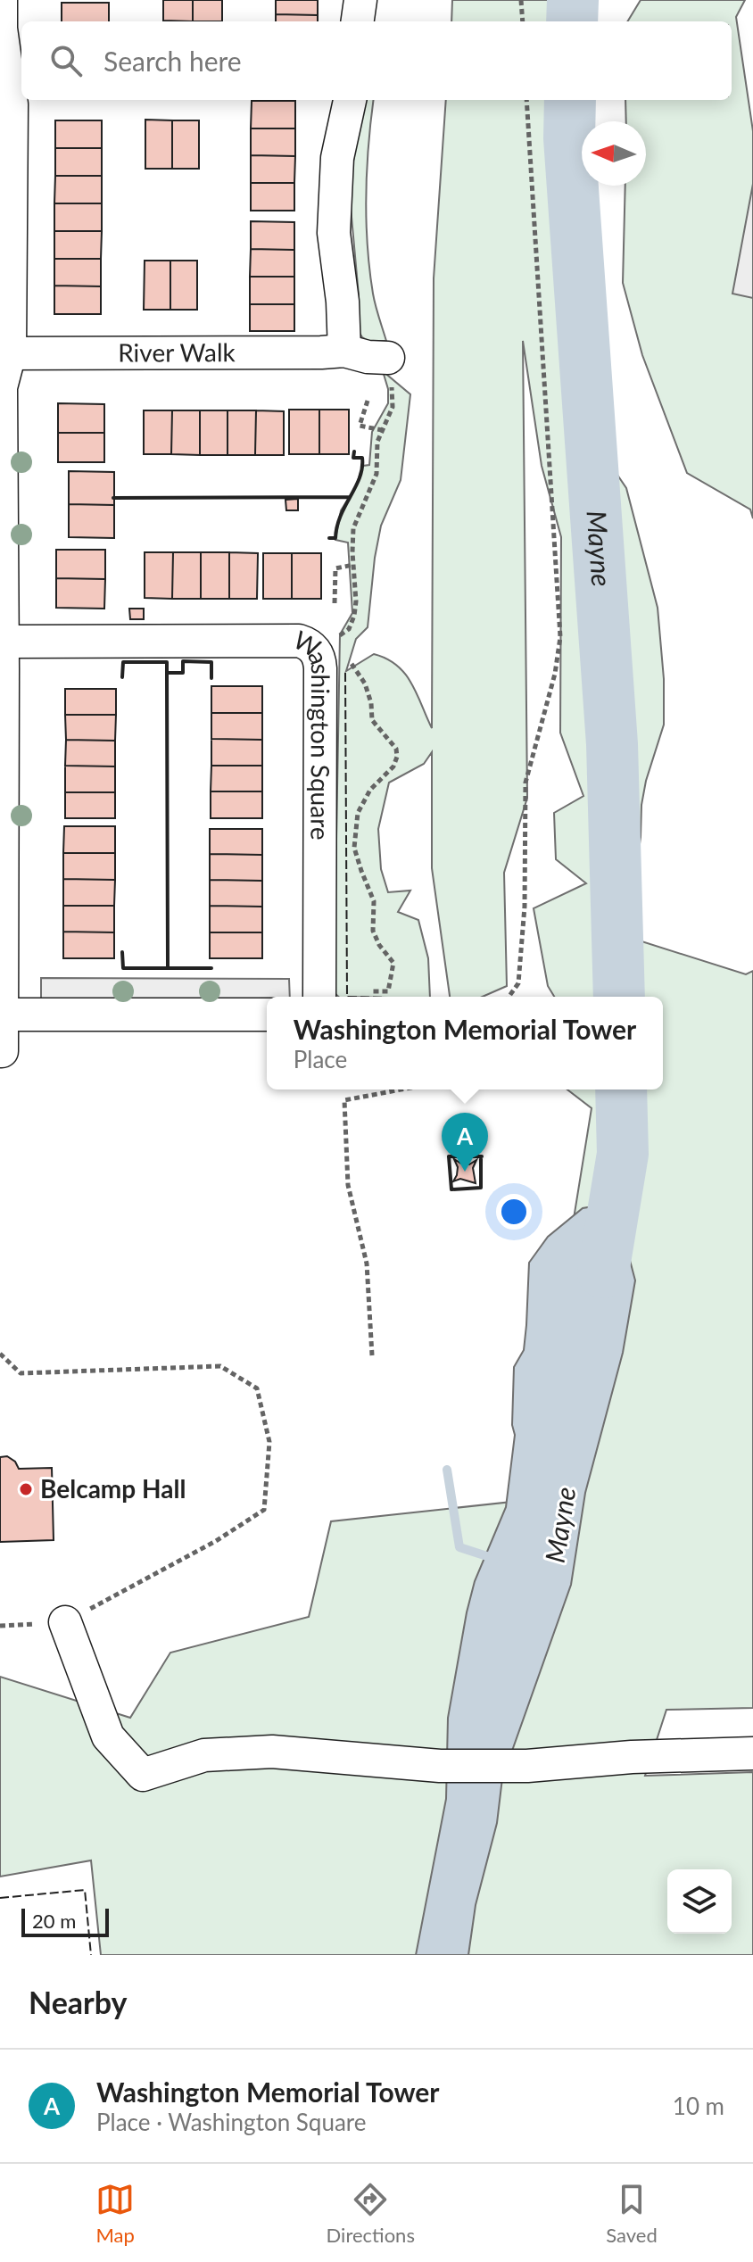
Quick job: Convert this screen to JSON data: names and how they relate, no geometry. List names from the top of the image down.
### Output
{
  "streets": {
    "street": ["River Walk", "Washington Square"]
  },
  "water": ["Mayne"],
  "places": ["Belcamp Hall"],
  "scale_bar": "20 m",
  "north": "left",
  "page": {
    "search": "Search here",
    "popup": ["Washington Memorial Tower", "Place"],
    "pins": "A",
    "scale": "20 m",
    "heading": "Nearby",
    "list": [
      {
        "mark": "A",
        "name": "Washington Memorial Tower",
        "note": "Place · Washington Square",
        "value": "10 m"
      }
    ],
    "nav": ["Map", "Directions", "Saved"]
  }
}
